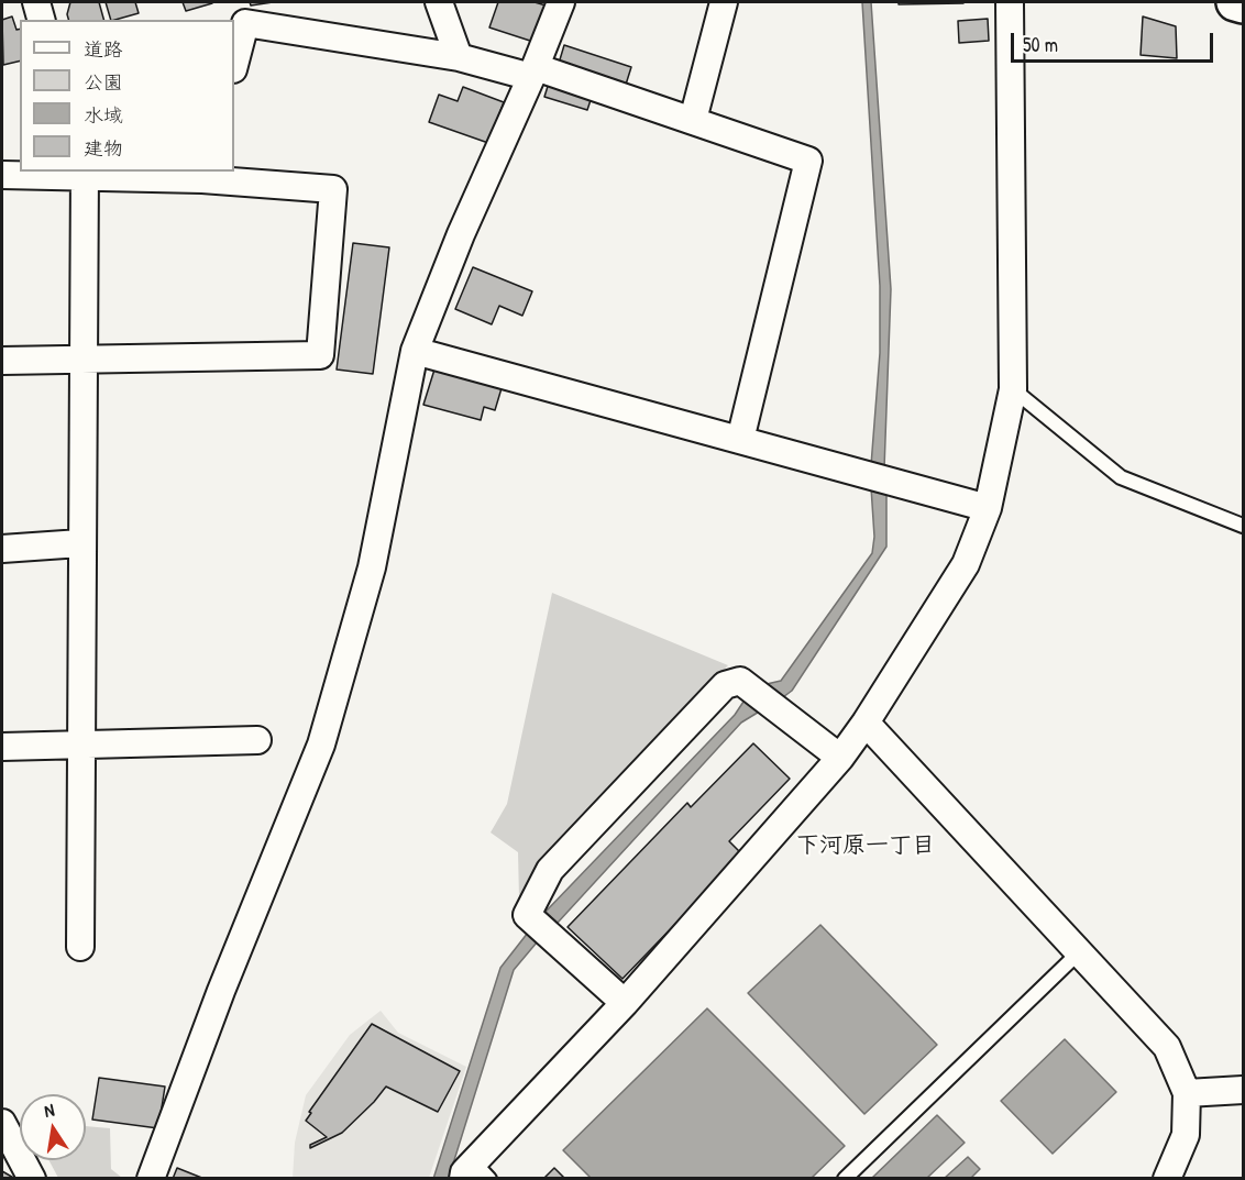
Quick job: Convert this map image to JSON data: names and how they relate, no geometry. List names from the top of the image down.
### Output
{
  "districts": ["下河原一丁目"],
  "legend": [
    "道路",
    "公園",
    "水域",
    "建物"
  ],
  "scale_bar": "50 m",
  "north": "top"
}
